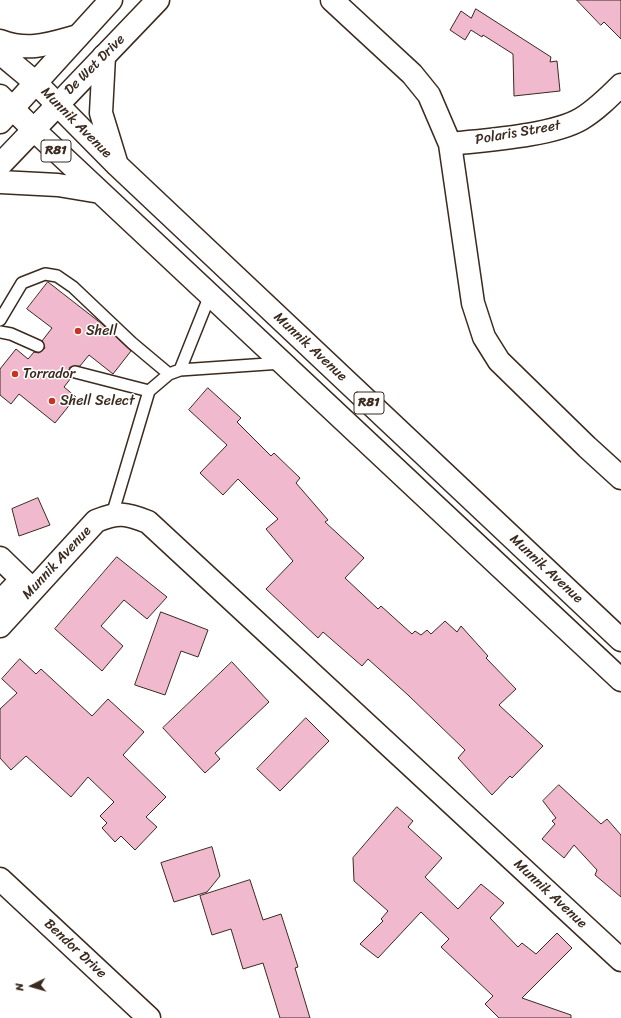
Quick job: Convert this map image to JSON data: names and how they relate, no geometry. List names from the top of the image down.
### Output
{
  "streets": {
    "street": [
      "De Wet Drive",
      "Munnik Avenue",
      "Polaris Street",
      "R81",
      "Bendor Drive"
    ]
  },
  "crossings": [
    ["De Wet Drive", "Munnik Avenue"],
    ["De Wet Drive", "R81"]
  ],
  "places": ["Shell", "Torrador", "Shell Select"],
  "north": "left"
}
